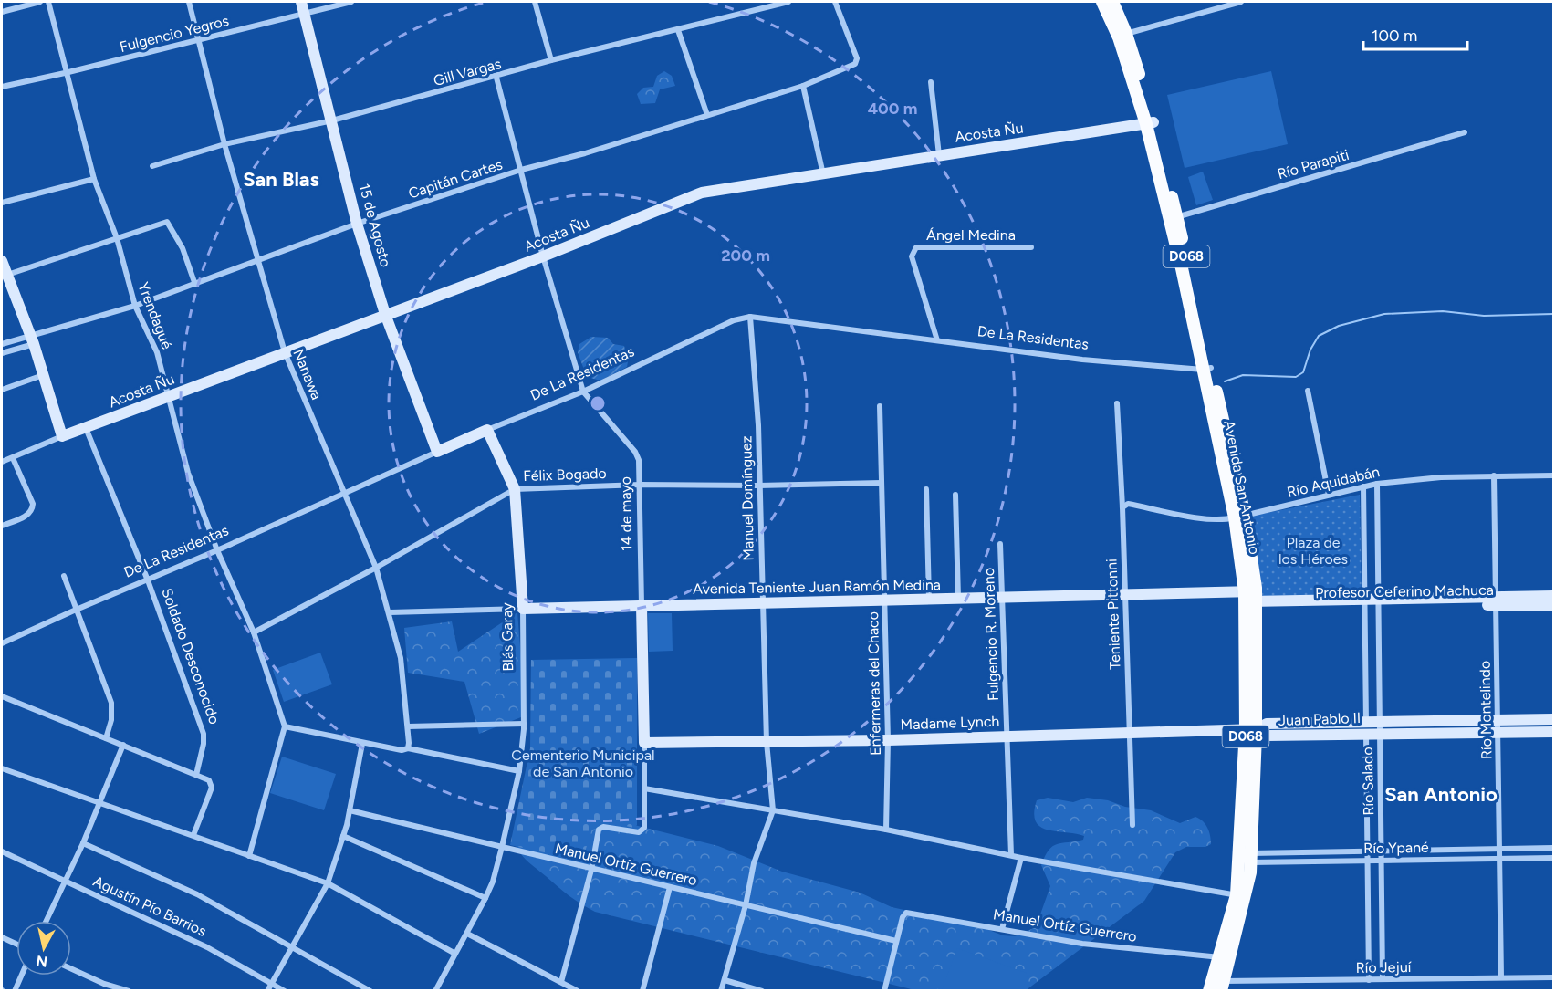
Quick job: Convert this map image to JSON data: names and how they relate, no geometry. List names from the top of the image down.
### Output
{
  "streets": {
    "main road": ["D068", "Avenida San Antonio"],
    "street": [
      "Fulgencio Yegros",
      "Gill Vargas",
      "Acosta Ñu",
      "Río Parapiti",
      "Capitán Cartes",
      "15 de Agosto",
      "Ángel Medina",
      "Yrendagué",
      "De La Residentas",
      "Nanawa",
      "Félix Bogado",
      "Río Aquidabán",
      "Manuel Domínguez",
      "14 de mayo",
      "Avenida Teniente Juan Ramón Medina",
      "Profesor Ceferino Machuca",
      "Teniente Pittonni",
      "Fulgencio R. Moreno",
      "Blás Garay",
      "Soldado Desconocido",
      "Enfermeras del Chaco",
      "Río Montelindo",
      "Juan Pablo II",
      "Madame Lynch",
      "Río Salado",
      "Río Ypané",
      "Manuel Ortíz Guerrero",
      "Agustín Pío Barrios",
      "Río Jejuí"
    ]
  },
  "crossings": [
    ["Fulgencio Yegros", "15 de Agosto"],
    ["Fulgencio Yegros", "Yrendagué"],
    ["Fulgencio Yegros", "Nanawa"],
    ["Gill Vargas", "15 de Agosto"],
    ["Gill Vargas", "Nanawa"],
    ["Gill Vargas", "14 de mayo"],
    ["Acosta Ñu", "15 de Agosto"],
    ["Acosta Ñu", "Yrendagué"],
    ["Acosta Ñu", "Nanawa"],
    ["Acosta Ñu", "Avenida San Antonio"],
    ["Acosta Ñu", "14 de mayo"],
    ["Acosta Ñu", "Soldado Desconocido"],
    ["Río Parapiti", "Avenida San Antonio"],
    ["Capitán Cartes", "15 de Agosto"],
    ["Capitán Cartes", "Yrendagué"],
    ["Capitán Cartes", "Nanawa"],
    ["Capitán Cartes", "14 de mayo"],
    ["15 de Agosto", "De La Residentas"],
    ["Ángel Medina", "De La Residentas"],
    ["Yrendagué", "De La Residentas"],
    ["Yrendagué", "Félix Bogado"],
    ["De La Residentas", "Nanawa"],
    ["De La Residentas", "Avenida San Antonio"],
    ["De La Residentas", "Manuel Domínguez"],
    ["De La Residentas", "14 de mayo"],
    ["De La Residentas", "Blás Garay"],
    ["De La Residentas", "Soldado Desconocido"],
    ["Nanawa", "Félix Bogado"],
    ["Nanawa", "Avenida Teniente Juan Ramón Medina"],
    ["Félix Bogado", "Manuel Domínguez"],
    ["Félix Bogado", "14 de mayo"],
    ["Félix Bogado", "Blás Garay"],
    ["Félix Bogado", "Enfermeras del Chaco"],
    ["Río Aquidabán", "Avenida San Antonio"],
    ["Río Aquidabán", "Teniente Pittonni"],
    ["Río Aquidabán", "Río Montelindo"],
    ["Río Aquidabán", "Río Salado"],
    ["Avenida San Antonio", "Avenida Teniente Juan Ramón Medina"],
    ["Avenida San Antonio", "Profesor Ceferino Machuca"],
    ["Avenida San Antonio", "Juan Pablo II"],
    ["Avenida San Antonio", "Madame Lynch"],
    ["Avenida San Antonio", "Río Ypané"],
    ["Avenida San Antonio", "Manuel Ortíz Guerrero"],
    ["Avenida San Antonio", "Río Jejuí"],
    ["Manuel Domínguez", "Avenida Teniente Juan Ramón Medina"],
    ["Manuel Domínguez", "Madame Lynch"],
    ["14 de mayo", "Avenida Teniente Juan Ramón Medina"],
    ["14 de mayo", "Madame Lynch"],
    ["14 de mayo", "Manuel Ortíz Guerrero"],
    ["Avenida Teniente Juan Ramón Medina", "Profesor Ceferino Machuca"],
    ["Avenida Teniente Juan Ramón Medina", "Teniente Pittonni"],
    ["Avenida Teniente Juan Ramón Medina", "Fulgencio R. Moreno"],
    ["Avenida Teniente Juan Ramón Medina", "Blás Garay"],
    ["Avenida Teniente Juan Ramón Medina", "Enfermeras del Chaco"],
    ["Profesor Ceferino Machuca", "Río Montelindo"],
    ["Profesor Ceferino Machuca", "Río Salado"],
    ["Teniente Pittonni", "Madame Lynch"],
    ["Fulgencio R. Moreno", "Madame Lynch"],
    ["Blás Garay", "Manuel Ortíz Guerrero"],
    ["Enfermeras del Chaco", "Madame Lynch"],
    ["Río Montelindo", "Juan Pablo II"],
    ["Río Montelindo", "Río Ypané"],
    ["Río Montelindo", "Río Jejuí"],
    ["Juan Pablo II", "Madame Lynch"],
    ["Juan Pablo II", "Río Salado"],
    ["Río Salado", "Río Ypané"],
    ["Río Salado", "Río Jejuí"]
  ],
  "districts": ["San Blas", "San Antonio"],
  "parks": ["Plaza de los Héroes", "Cementerio Municipal de San Antonio"],
  "scale_bar": "100 m",
  "north": "bottom",
  "rings": ["400 m", "200 m"]
}
